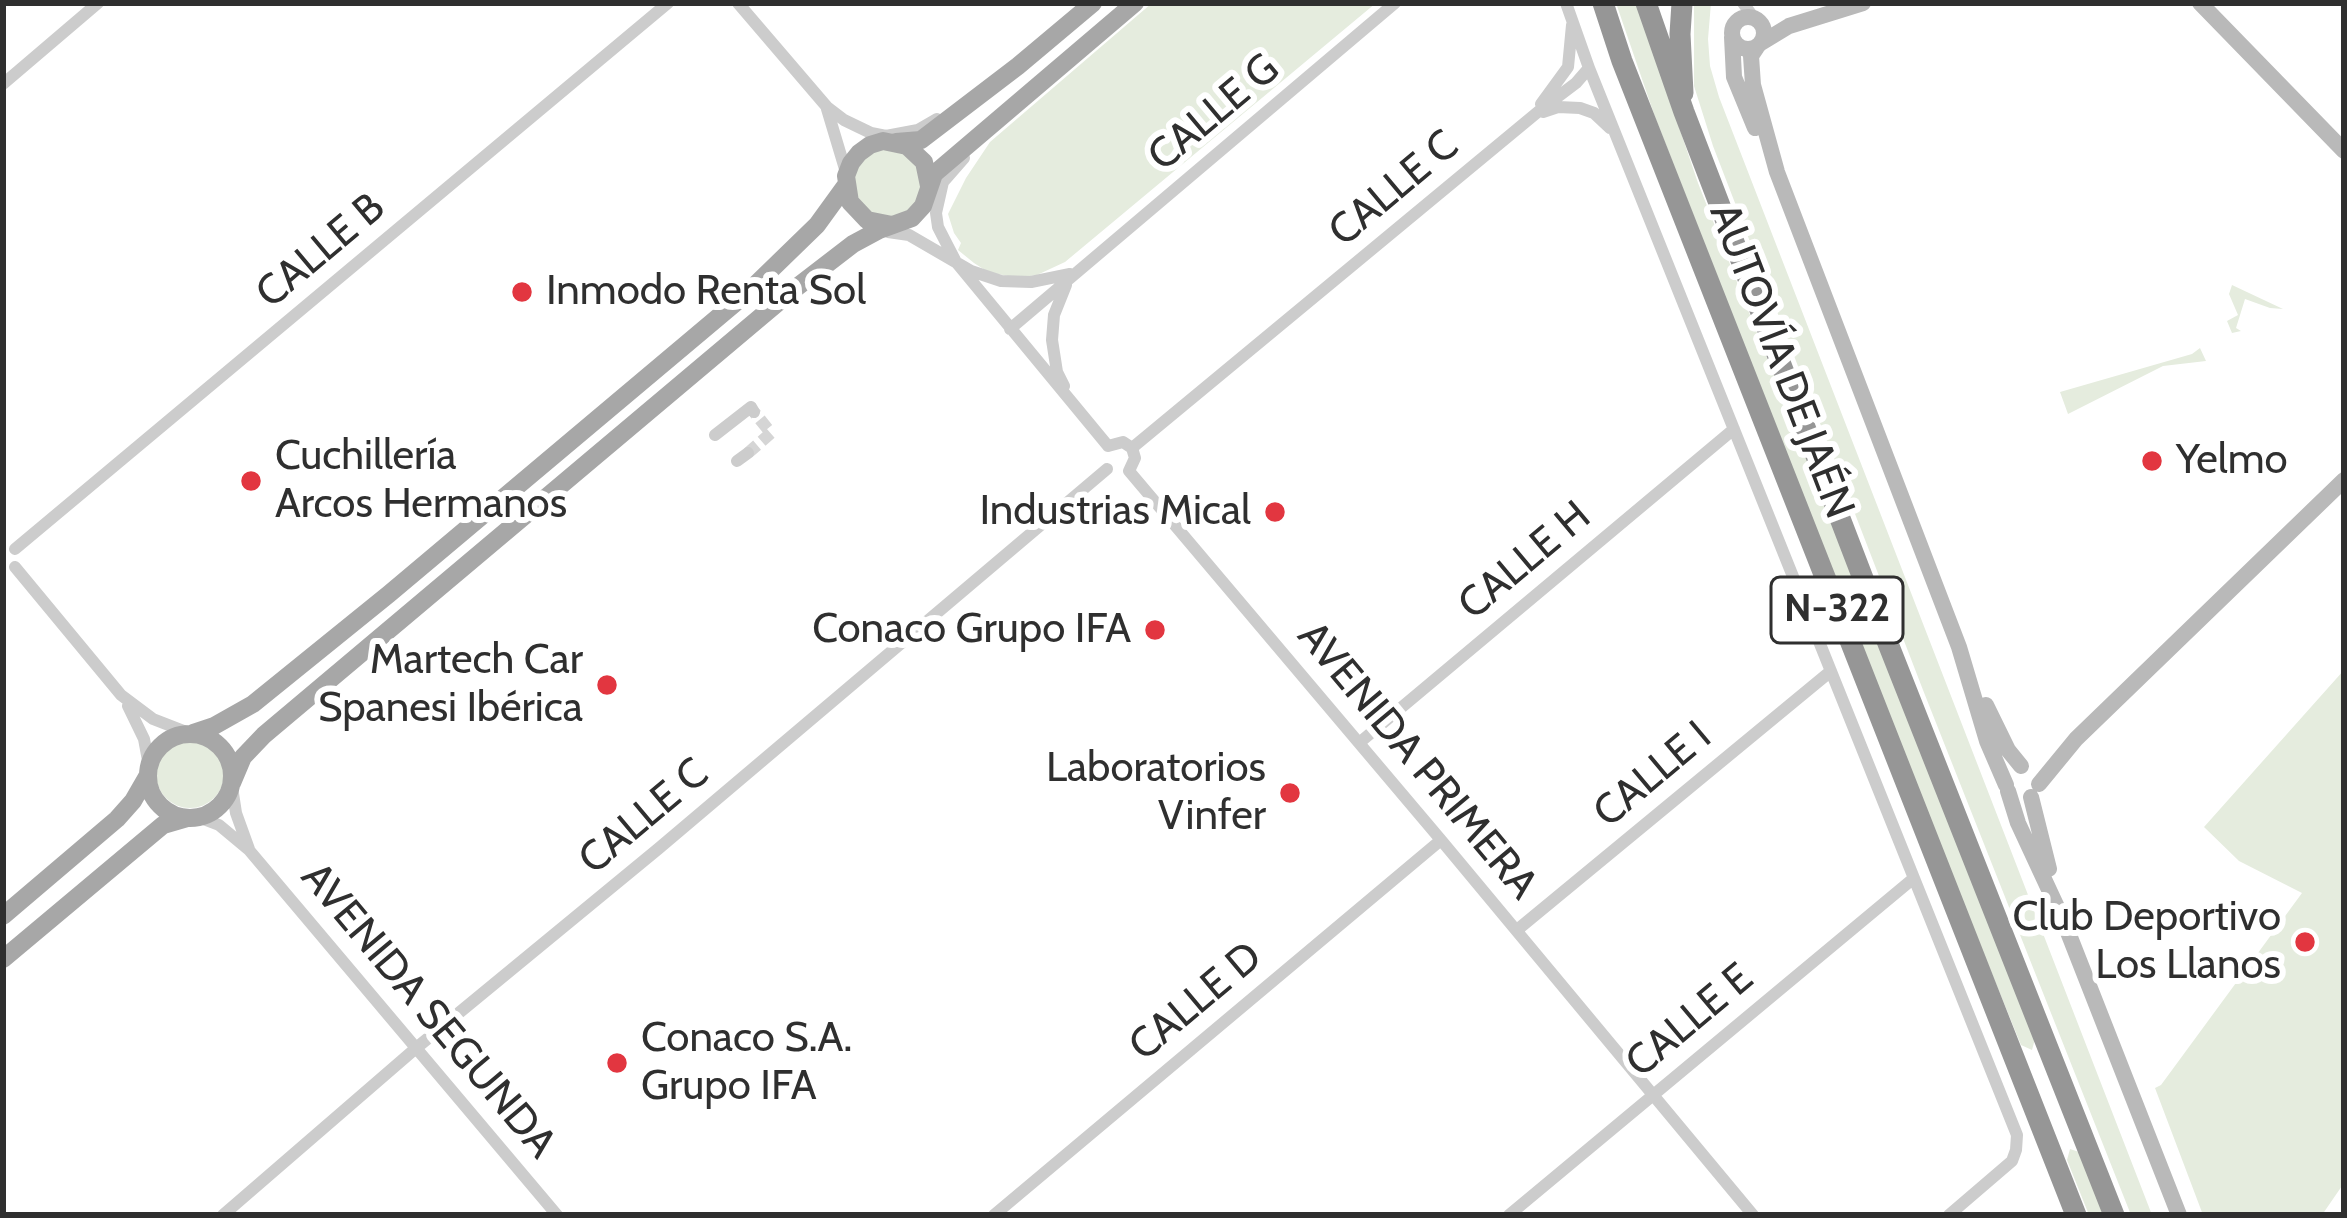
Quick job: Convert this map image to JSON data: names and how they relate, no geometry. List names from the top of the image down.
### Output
{
  "streets": {
    "highway": ["AUTOVÍA DE JAÉN", "N-322"],
    "street": [
      "CALLE G",
      "CALLE C",
      "CALLE B",
      "CALLE H",
      "AVENIDA PRIMERA",
      "CALLE I",
      "CALLE D",
      "AVENIDA SEGUNDA",
      "CALLE E"
    ]
  },
  "crossings": [
    ["CALLE C", "AVENIDA PRIMERA"],
    ["CALLE C", "AVENIDA SEGUNDA"],
    ["CALLE H", "AVENIDA PRIMERA"],
    ["AVENIDA PRIMERA", "CALLE I"],
    ["AVENIDA PRIMERA", "CALLE D"],
    ["AVENIDA PRIMERA", "CALLE E"]
  ],
  "places": [
    "Inmodo Renta Sol",
    "Yelmo",
    "Cuchillería Arcos Hermanos",
    "Industrias Mical",
    "Conaco Grupo IFA",
    "Martech Car Spanesi Ibérica",
    "Laboratorios Vinfer",
    "Club Deportivo Los Llanos",
    "Conaco S.A. Grupo IFA"
  ]
}
